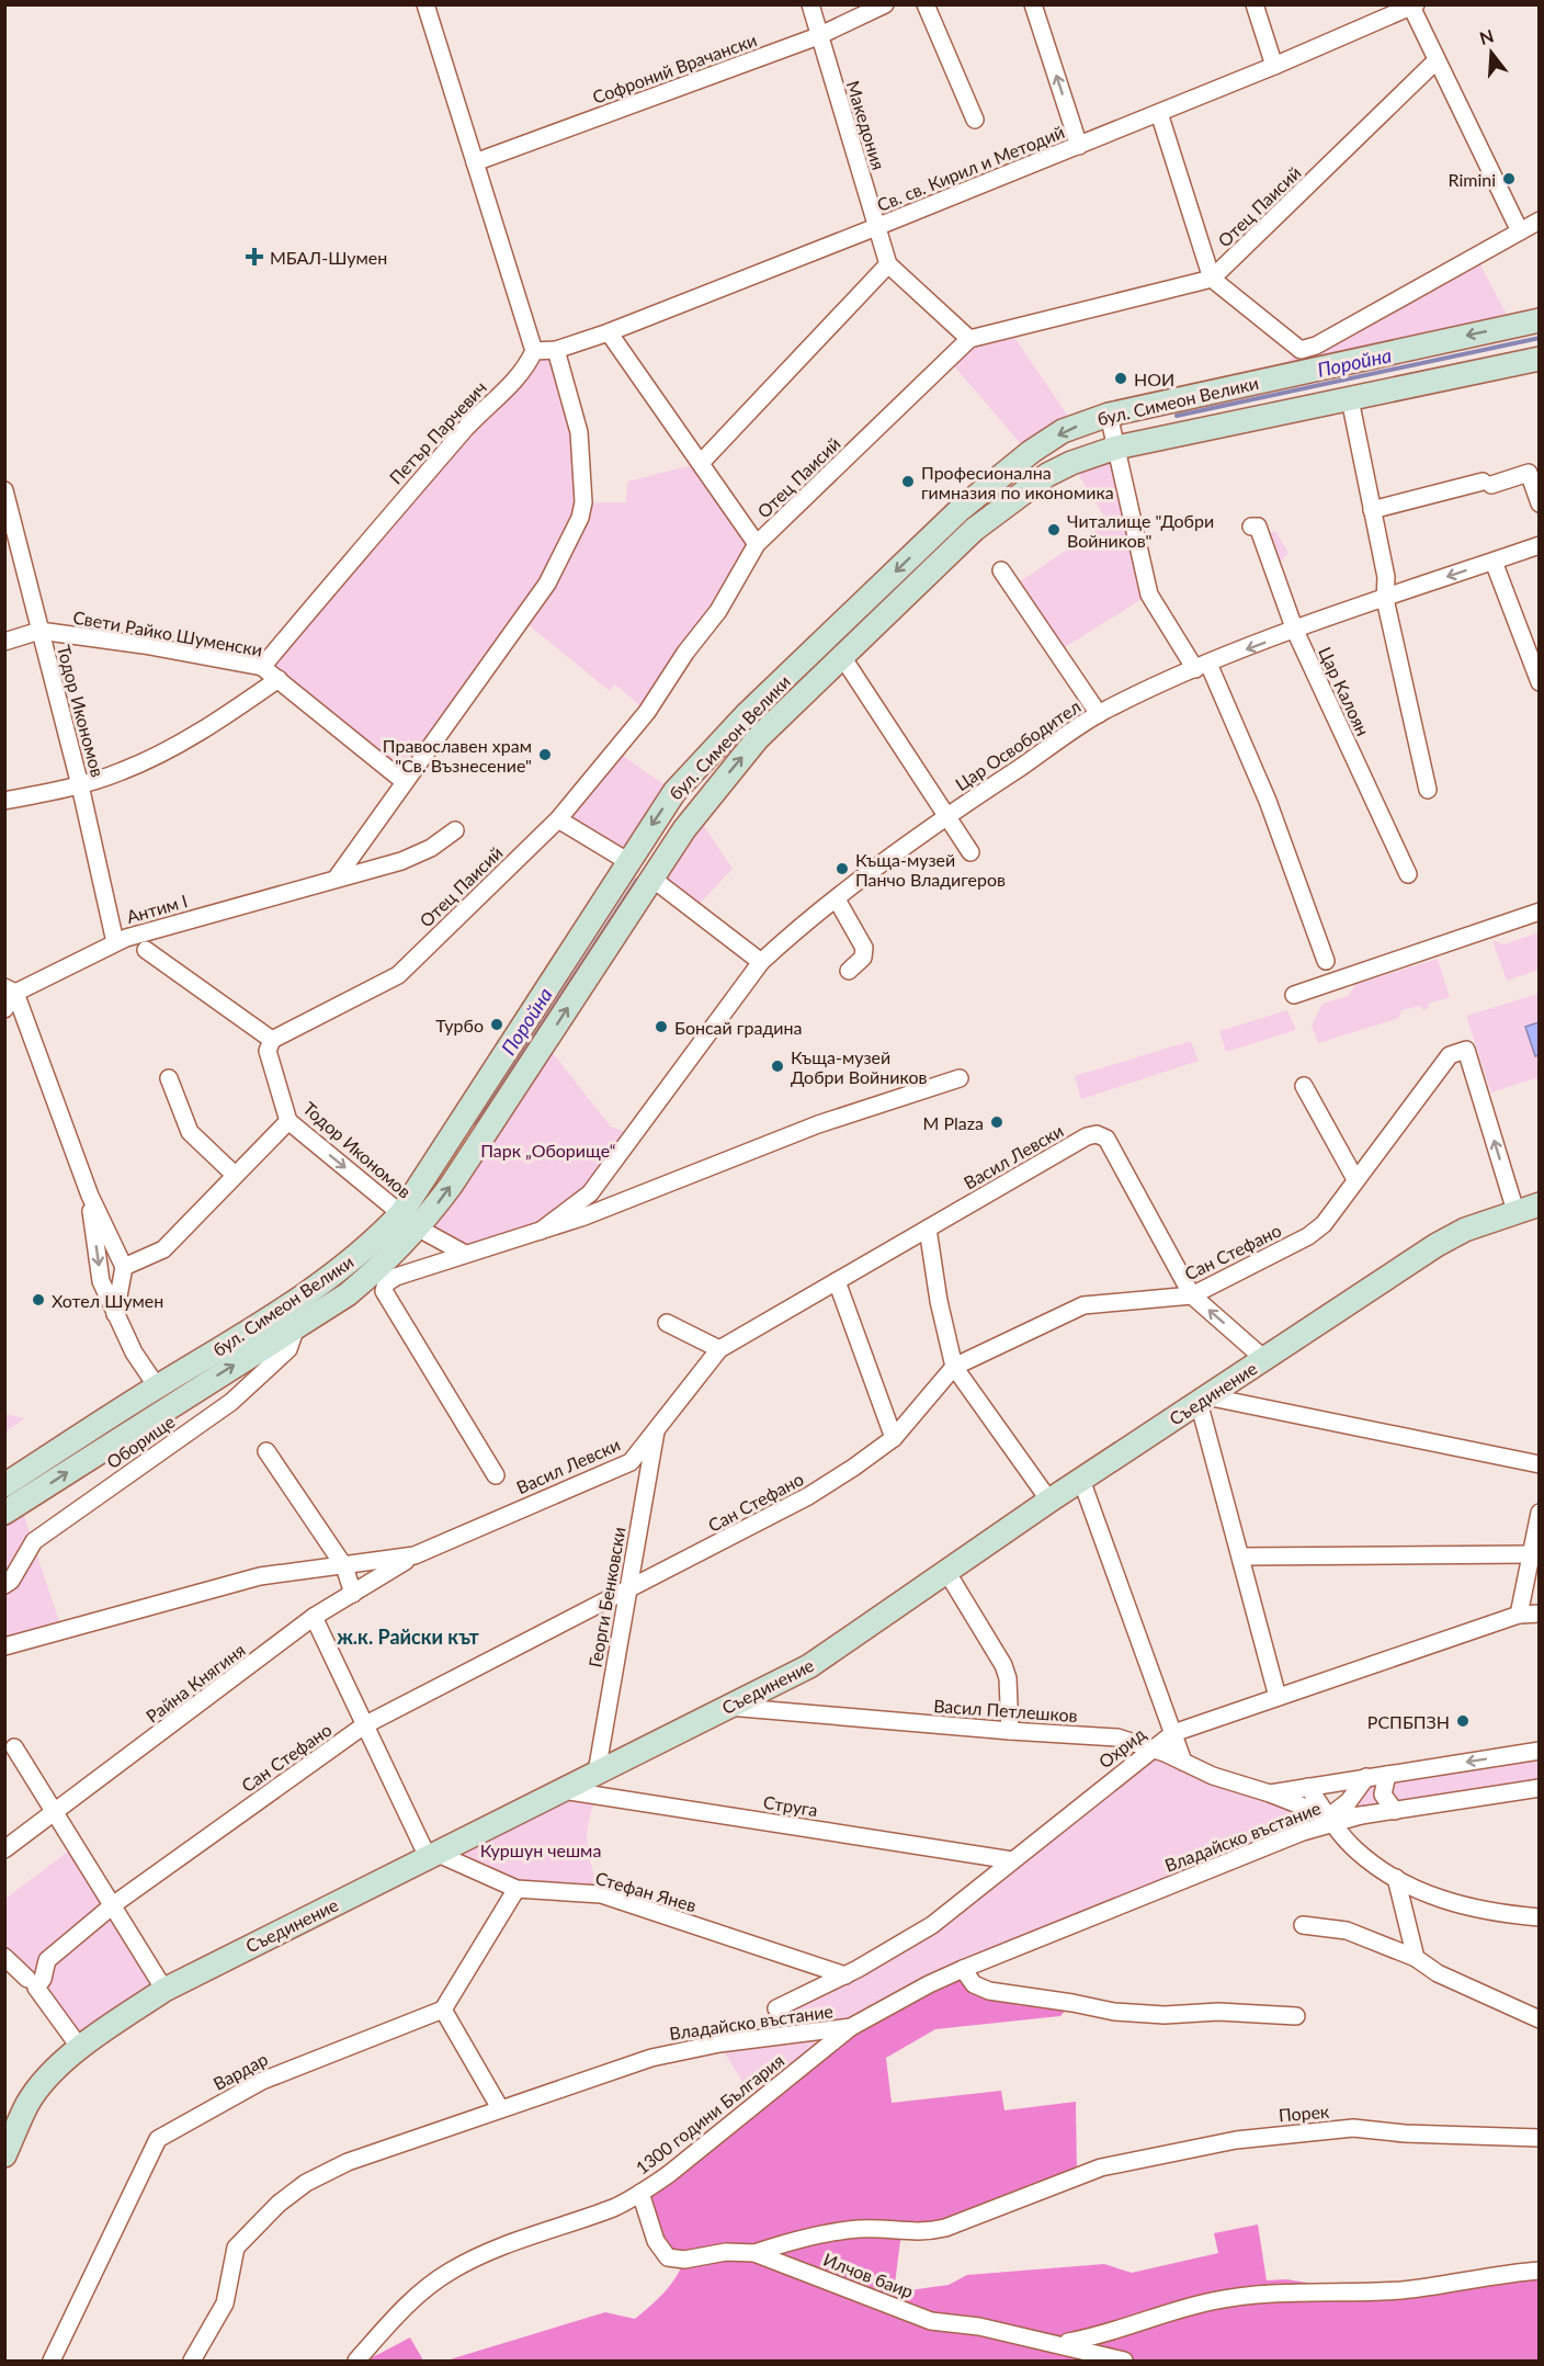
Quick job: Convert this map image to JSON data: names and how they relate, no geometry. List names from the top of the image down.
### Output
{
  "streets": {
    "main road": ["бул. Симеон Велики", "Съединение"],
    "street": [
      "Софроний Врачански",
      "Македония",
      "Св. св. Кирил и Методий",
      "Отец Паисий",
      "Петър Парчевич",
      "Свети Райко Шуменски",
      "Цар Калоян",
      "Тодор Икономов",
      "Цар Освободител",
      "Антим I",
      "Васил Левски",
      "Сан Стефано",
      "Оборище",
      "Георги Бенковски",
      "Райна Княгиня",
      "Васил Петлешков",
      "Охрид",
      "Струга",
      "Владайско въстание",
      "Стефан Янев",
      "Вардар",
      "Порек",
      "1300 години България",
      "Илчов баир"
    ]
  },
  "crossings": [
    ["Софроний Врачански", "Македония"],
    ["Македония", "Св. св. Кирил и Методий"],
    ["Македония", "Отец Паисий"],
    ["Св. св. Кирил и Методий", "Петър Парчевич"],
    ["Отец Паисий", "Тодор Икономов"],
    ["бул. Симеон Велики", "Тодор Икономов"],
    ["бул. Симеон Велики", "Оборище"],
    ["Петър Парчевич", "Свети Райко Шуменски"],
    ["Свети Райко Шуменски", "Тодор Икономов"],
    ["Цар Калоян", "Цар Освободител"],
    ["Тодор Икономов", "Антим I"],
    ["Васил Левски", "Сан Стефано"],
    ["Васил Левски", "Георги Бенковски"],
    ["Васил Левски", "Райна Княгиня"],
    ["Сан Стефано", "Съединение"],
    ["Сан Стефано", "Георги Бенковски"],
    ["Съединение", "Георги Бенковски"],
    ["Съединение", "Васил Петлешков"],
    ["Съединение", "Струга"],
    ["Съединение", "Стефан Янев"],
    ["Васил Петлешков", "Охрид"],
    ["Васил Петлешков", "Владайско въстание"],
    ["Охрид", "Струга"],
    ["Охрид", "Стефан Янев"],
    ["Владайско въстание", "1300 години България"],
    ["Порек", "Илчов баир"],
    ["1300 години България", "Илчов баир"]
  ],
  "districts": ["ж.к. Райски кът"],
  "water": ["Поройна"],
  "parks": ["Парк „Оборище“", "Куршун чешма"],
  "places": {
    "other": [
      "Rimini",
      "НОИ",
      "Професионална гимназия по икономика",
      "Читалище \"Добри Войников\"",
      "Православен храм \"Св. Възнесение\"",
      "Къща-музей Панчо Владигеров",
      "Турбо",
      "Бонсай градина",
      "Къща-музей Добри Войников",
      "M Plaza",
      "Хотел Шумен",
      "РСПБПЗН"
    ],
    "health": ["МБАЛ-Шумен"]
  },
  "north": "top"
}
